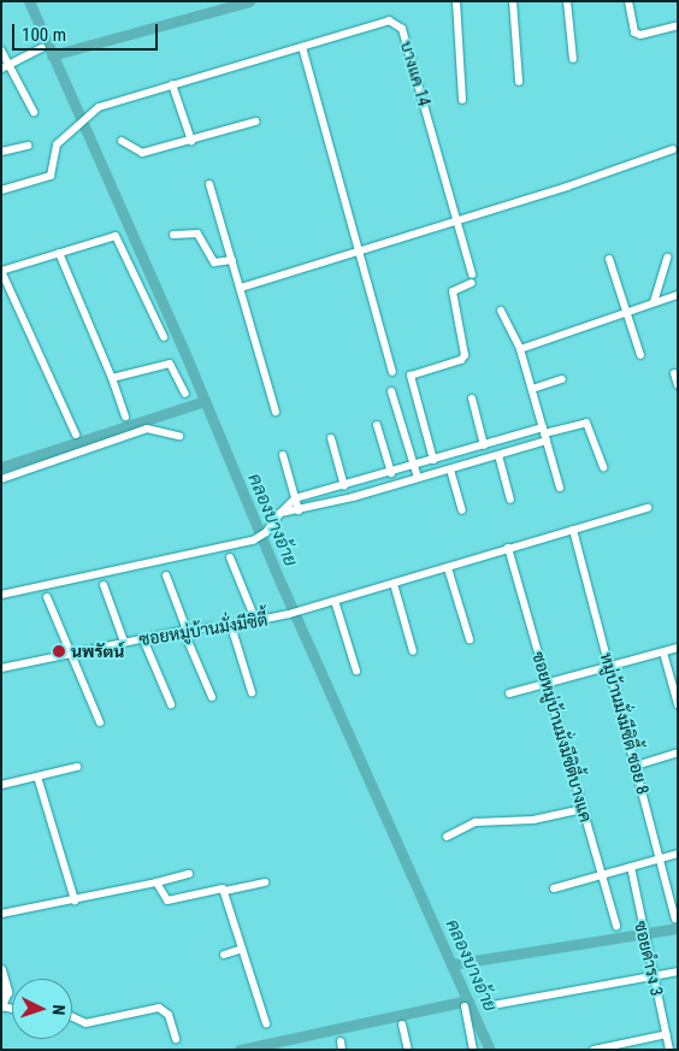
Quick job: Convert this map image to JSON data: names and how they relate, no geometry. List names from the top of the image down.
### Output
{
  "streets": {
    "street": [
      "บางแค 14",
      "ซอยหมู่บ้านมั่งมีซิตี้",
      "หมู่บ้านมั่งมีซิตี้ ซอย 8",
      "ซอยหมู่บ้านมั่งมีซิตี้บางแค",
      "ซอยดำรง 3"
    ]
  },
  "water": ["คลองบางอ้าย"],
  "places": ["นพรัตน์"],
  "scale_bar": "100 m",
  "north": "right"
}
